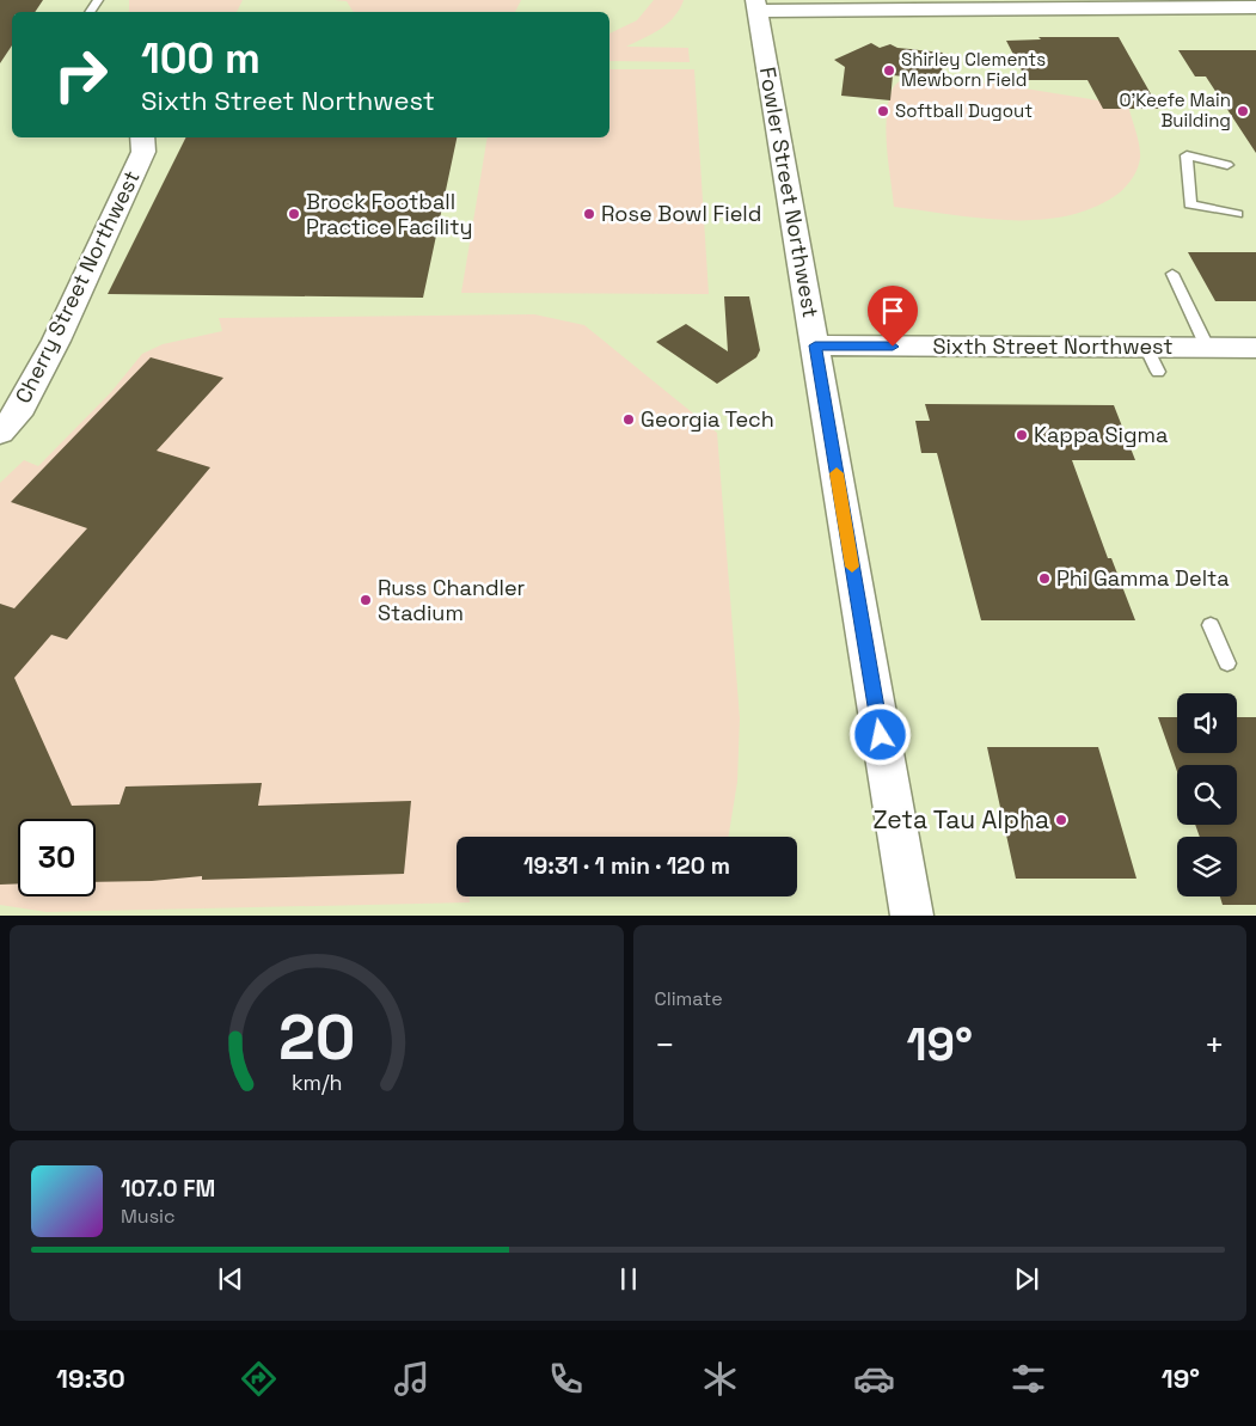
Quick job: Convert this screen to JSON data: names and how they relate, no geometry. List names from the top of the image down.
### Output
{
  "streets": {
    "street": ["Fowler Street Northwest", "Cherry Street Northwest", "Sixth Street Northwest"]
  },
  "crossings": [
    ["Fowler Street Northwest", "Sixth Street Northwest"]
  ],
  "places": [
    "Shirley Clements Mewborn Field",
    "Softball Dugout",
    "O'Keefe Main Building",
    "Brock Football Practice Facility",
    "Rose Bowl Field",
    "Georgia Tech",
    "Kappa Sigma",
    "Phi Gamma Delta",
    "Russ Chandler Stadium",
    "Zeta Tau Alpha"
  ],
  "page": {
    "turn": ["100 m", "Sixth Street Northwest"],
    "limit": "30",
    "trip": "19:31 · 1 min · 120 m",
    "tile": "Climate",
    "heat": ["−", "19°", "+"],
    "song": ["107.0 FM", "Music"],
    "tabs": ["19:30", "19°"],
    "gauge": ["20", "km/h"]
  }
}
